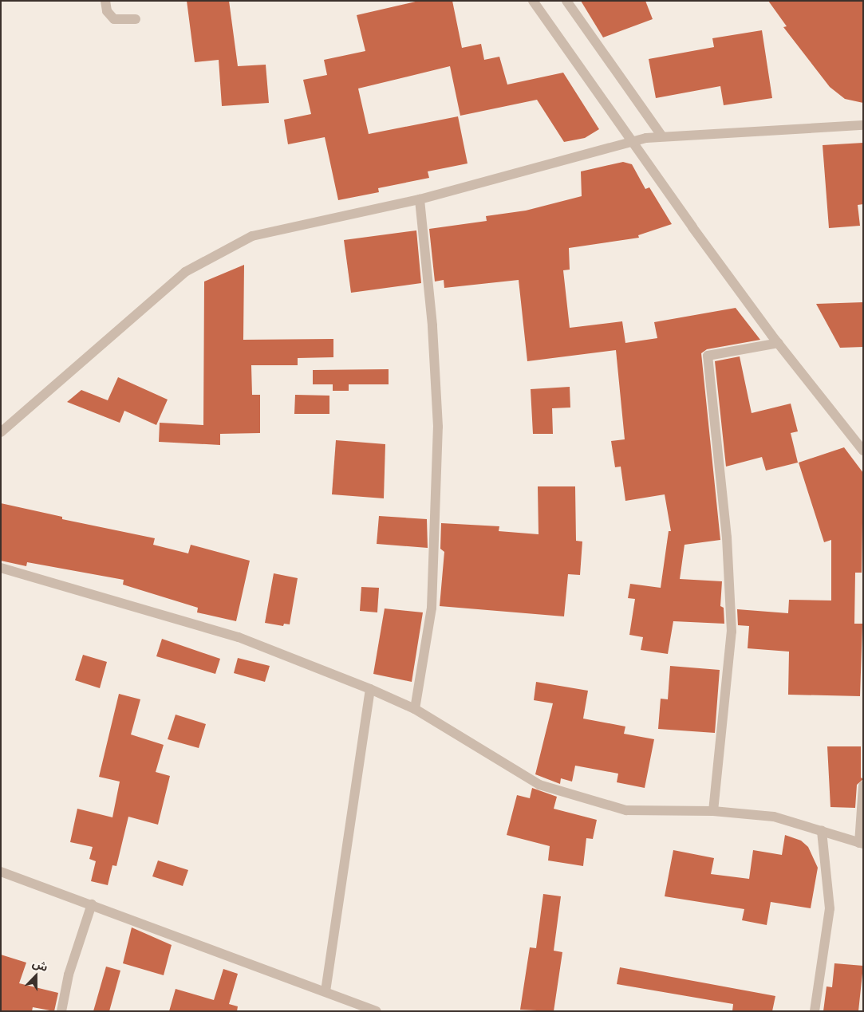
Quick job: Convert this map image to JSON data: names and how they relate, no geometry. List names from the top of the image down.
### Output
{
  "north": "top"
}
